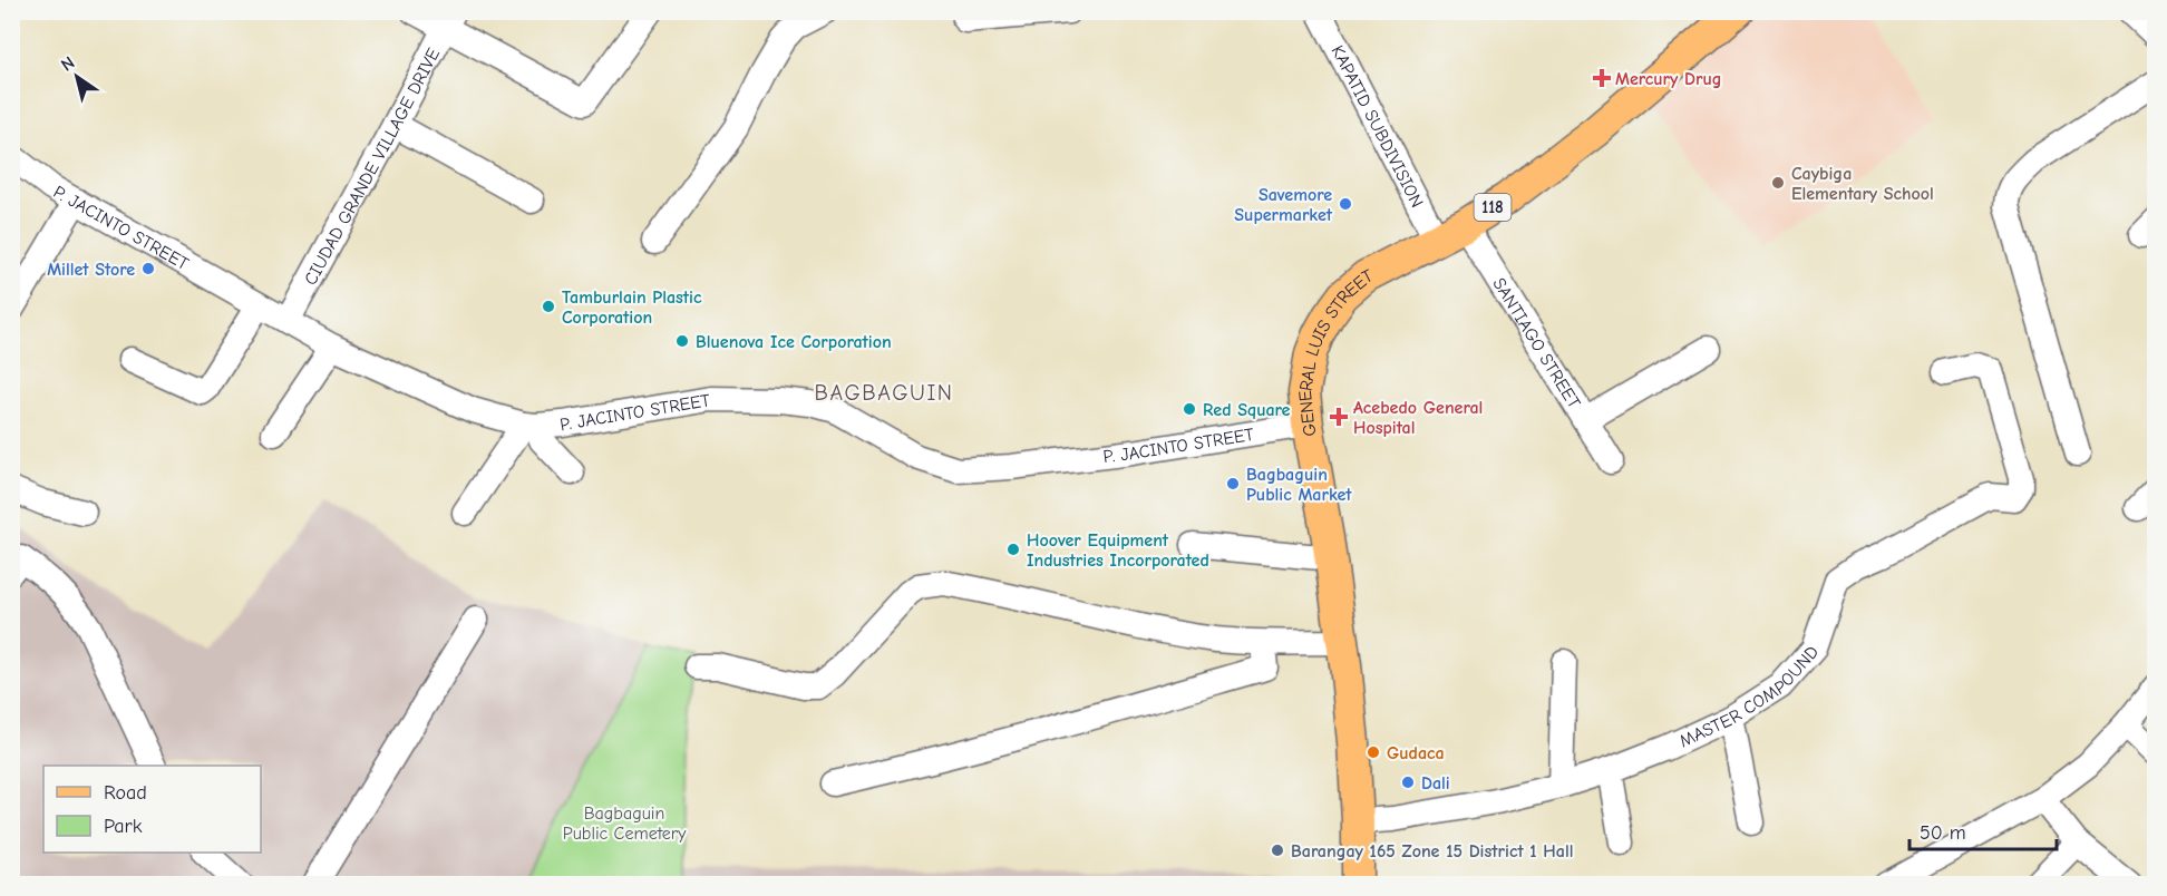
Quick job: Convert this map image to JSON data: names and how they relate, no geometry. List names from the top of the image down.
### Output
{
  "streets": {
    "main road": ["118", "GENERAL LUIS STREET"],
    "street": [
      "KAPATID SUBDIVISION",
      "CIUDAD GRANDE VILLAGE DRIVE",
      "P. JACINTO STREET",
      "SANTIAGO STREET",
      "MASTER COMPOUND"
    ]
  },
  "crossings": [
    ["KAPATID SUBDIVISION", "SANTIAGO STREET"],
    ["KAPATID SUBDIVISION", "GENERAL LUIS STREET"],
    ["CIUDAD GRANDE VILLAGE DRIVE", "P. JACINTO STREET"],
    ["P. JACINTO STREET", "GENERAL LUIS STREET"],
    ["SANTIAGO STREET", "GENERAL LUIS STREET"],
    ["GENERAL LUIS STREET", "MASTER COMPOUND"]
  ],
  "districts": ["BAGBAGUIN"],
  "parks": ["Bagbaguin Public Cemetery"],
  "places": {
    "health": ["Mercury Drug", "Acebedo General Hospital"],
    "other": [
      "Caybiga Elementary School",
      "Savemore Supermarket",
      "Millet Store",
      "Tamburlain Plastic Corporation",
      "Bluenova Ice Corporation",
      "Red Square",
      "Bagbaguin Public Market",
      "Hoover Equipment Industries Incorporated",
      "Gudaca",
      "Dali",
      "Barangay 165 Zone 15 District 1 Hall"
    ]
  },
  "legend": ["Road", "Park"],
  "scale_bar": "50 m",
  "north": "top left"
}
